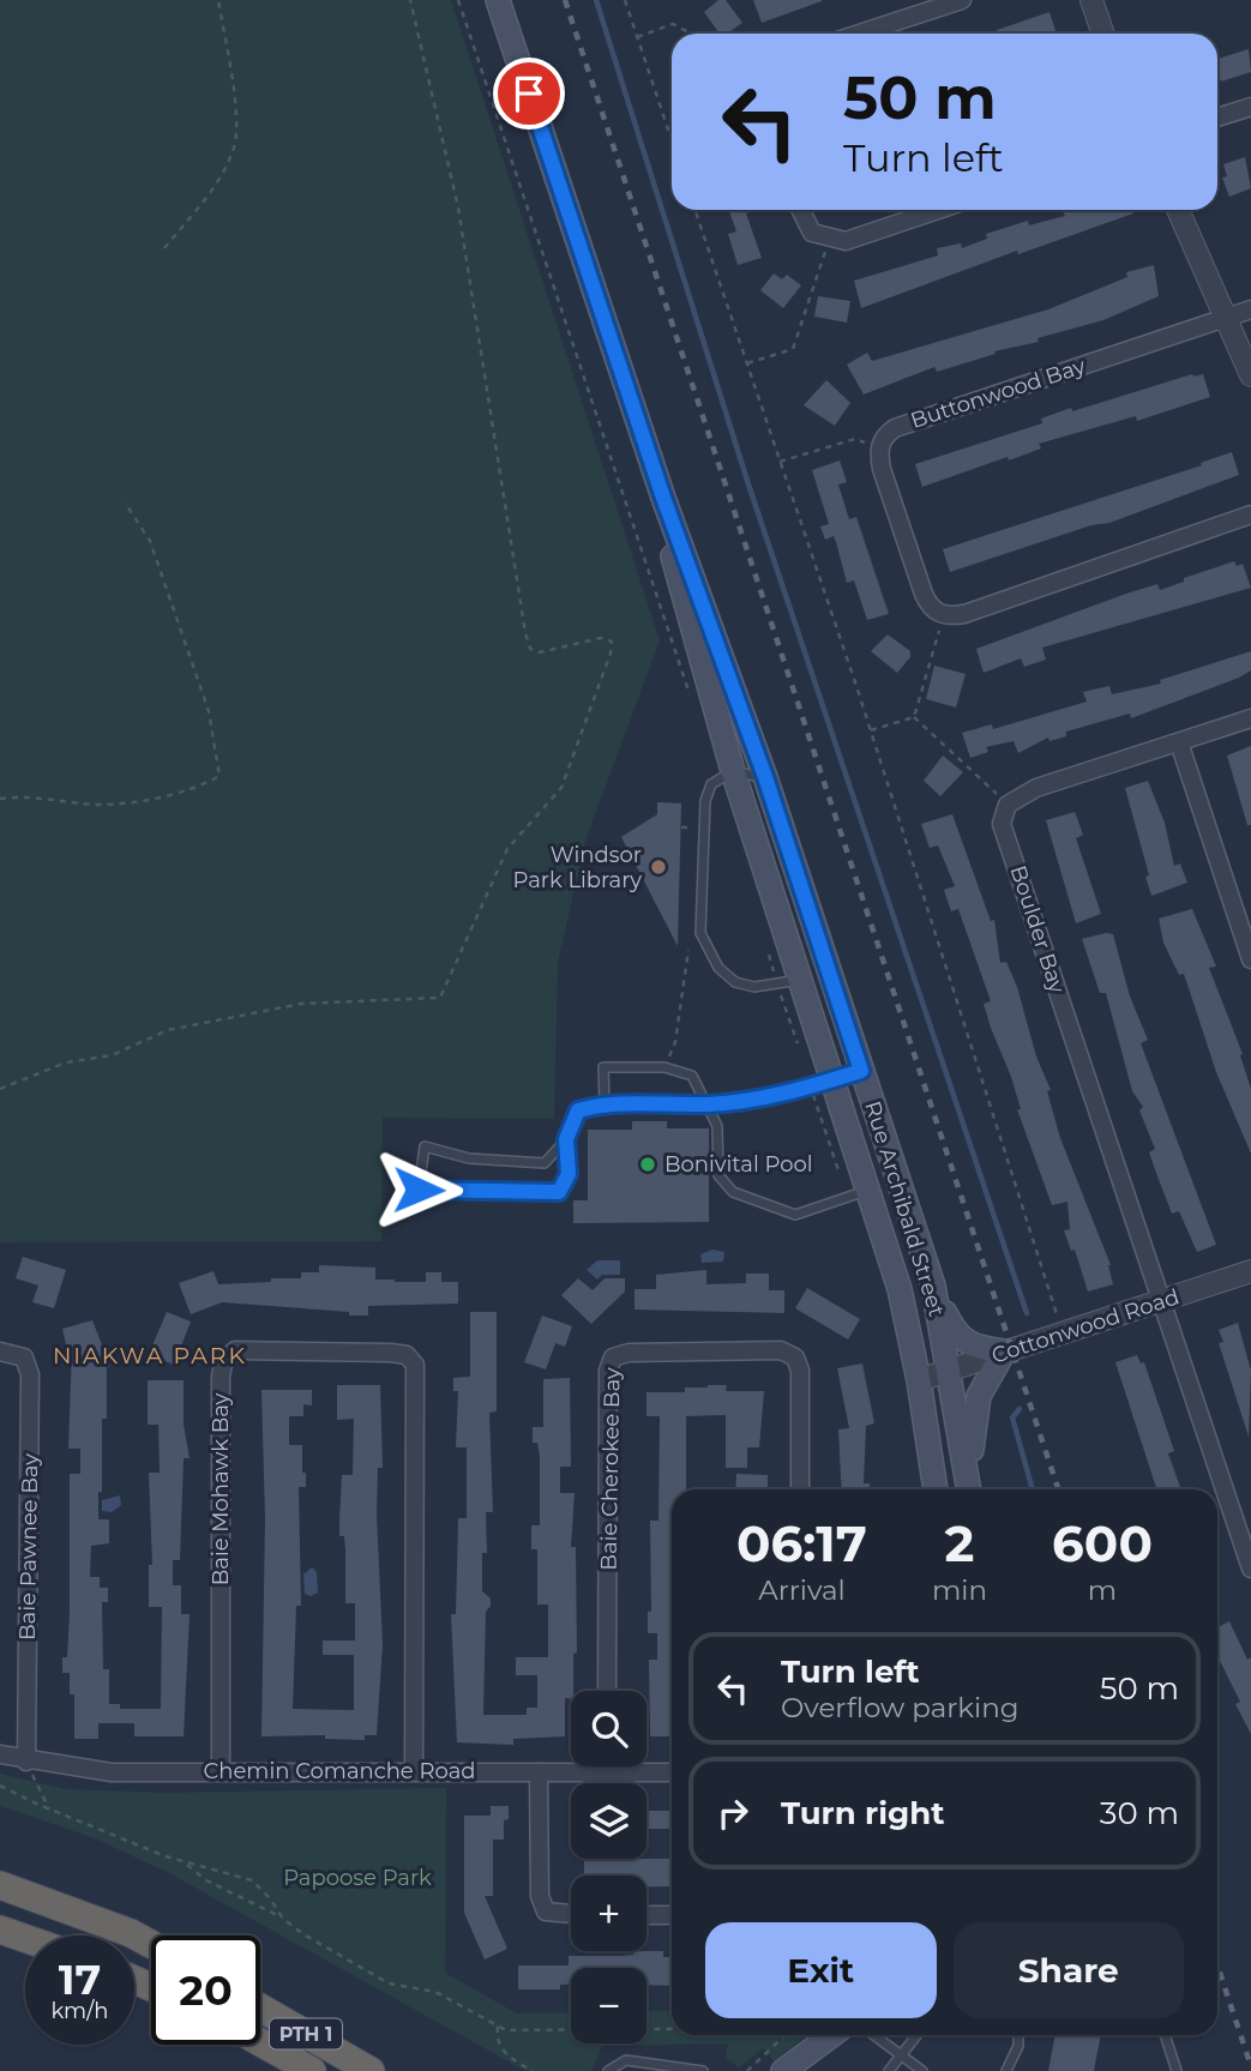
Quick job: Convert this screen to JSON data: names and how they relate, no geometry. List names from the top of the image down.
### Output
{
  "streets": {
    "highway": ["PTH 1"],
    "main road": ["Rue Archibald Street"],
    "street": [
      "Buttonwood Bay",
      "Boulder Bay",
      "Cottonwood Road",
      "Baie Cherokee Bay",
      "Baie Mohawk Bay",
      "Baie Pawnee Bay",
      "Chemin Comanche Road"
    ]
  },
  "crossings": [
    ["Boulder Bay", "Cottonwood Road"],
    ["Rue Archibald Street", "Cottonwood Road"],
    ["Baie Mohawk Bay", "Chemin Comanche Road"],
    ["Baie Pawnee Bay", "Chemin Comanche Road"]
  ],
  "districts": ["NIAKWA PARK"],
  "parks": ["Papoose Park"],
  "places": ["Windsor Park Library", "Bonivital Pool"],
  "page": {
    "turn": ["50 m", "Turn left"],
    "eta": [
      "06:17",
      "Arrival",
      "2",
      "min",
      "600",
      "m"
    ],
    "list": [
      {
        "name": "Turn left",
        "note": "Overflow parking",
        "value": "50 m"
      },
      {
        "name": "Turn right",
        "value": "30 m"
      }
    ],
    "map_buttons": ["+", "−"],
    "buttons": ["Exit", "Share"],
    "speed": "17 km/h",
    "limit": "20"
  }
}
